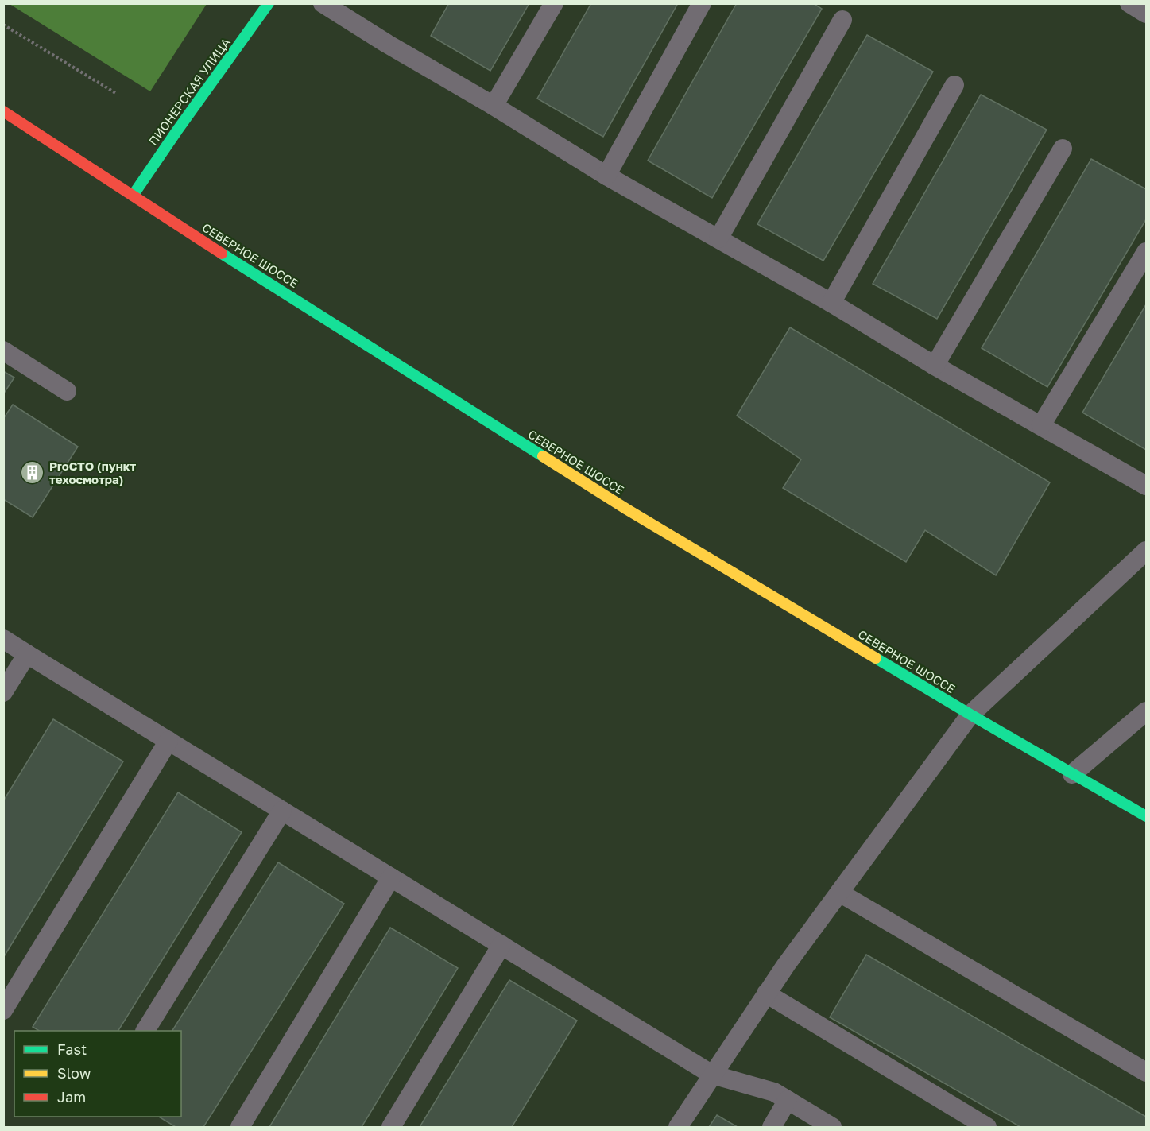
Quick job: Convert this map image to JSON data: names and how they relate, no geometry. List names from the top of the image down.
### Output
{
  "streets": {
    "main road": ["ПИОНЕРСКАЯ УЛИЦА", "СЕВЕРНОЕ ШОССЕ"]
  },
  "crossings": [
    ["ПИОНЕРСКАЯ УЛИЦА", "СЕВЕРНОЕ ШОССЕ"]
  ],
  "places": {
    "building": ["ProСТО (пункт техосмотра)"]
  },
  "legend": ["Fast", "Slow", "Jam"]
}
